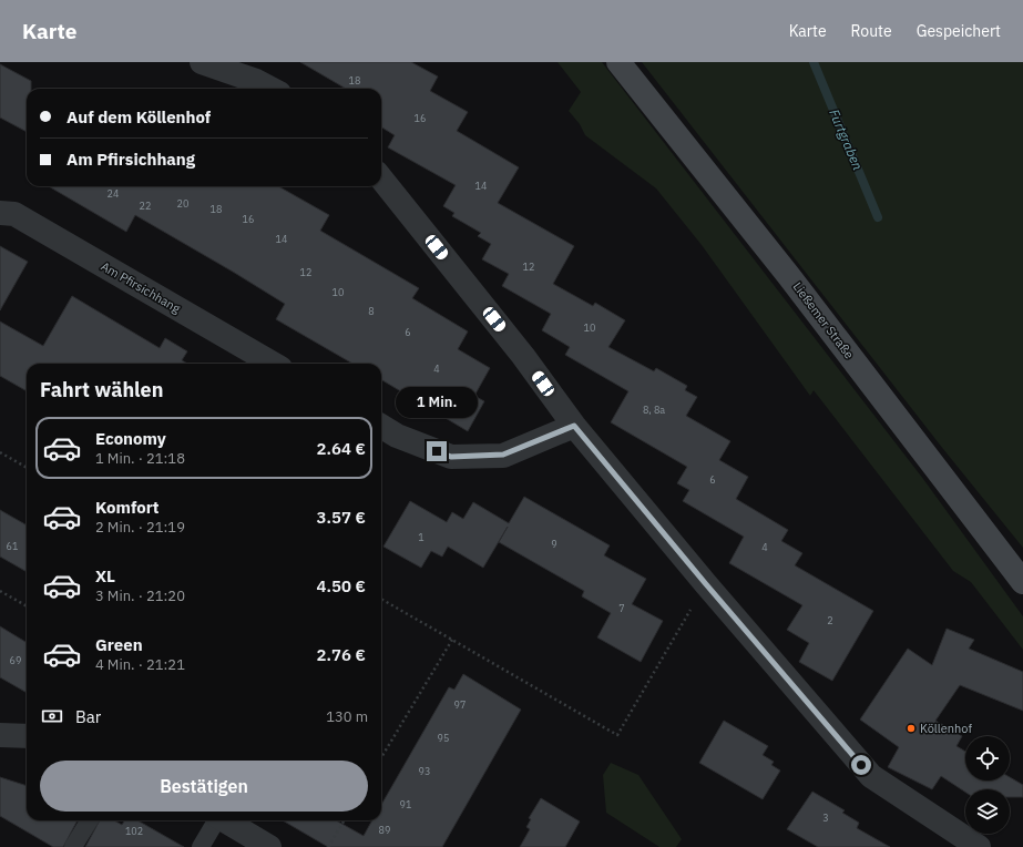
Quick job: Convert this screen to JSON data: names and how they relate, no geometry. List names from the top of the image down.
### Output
{
  "streets": {
    "street": ["Am Pfirsichhang", "Ließemer Straße"]
  },
  "water": ["Furtgraben"],
  "places": ["Köllenhof"],
  "house_numbers": [
    "18",
    "16",
    "14",
    "24",
    "20",
    "22",
    "18",
    "16",
    "14",
    "12",
    "12",
    "10",
    "8",
    "10",
    "6",
    "4",
    "8, 8a",
    "6",
    "1",
    "9",
    "61",
    "4",
    "7",
    "2",
    "69",
    "97",
    "95",
    "93",
    "91",
    "3",
    "89",
    "102"
  ],
  "page": {
    "header": "Karte",
    "nav": ["Karte", "Route", "Gespeichert"],
    "banner": ["Auf dem Köllenhof", "Am Pfirsichhang"],
    "heading": "Fahrt wählen",
    "bubble": "1 Min.",
    "list": [
      {
        "name": "Economy",
        "note": "1 Min. · 21:18",
        "value": "2.64 €"
      },
      {
        "name": "Komfort",
        "note": "2 Min. · 21:19",
        "value": "3.57 €"
      },
      {
        "name": "XL",
        "note": "3 Min. · 21:20",
        "value": "4.50 €"
      },
      {
        "name": "Green",
        "note": "4 Min. · 21:21",
        "value": "2.76 €"
      }
    ],
    "pay": ["Bar", "130 m"],
    "buttons": "Bestätigen"
  }
}
